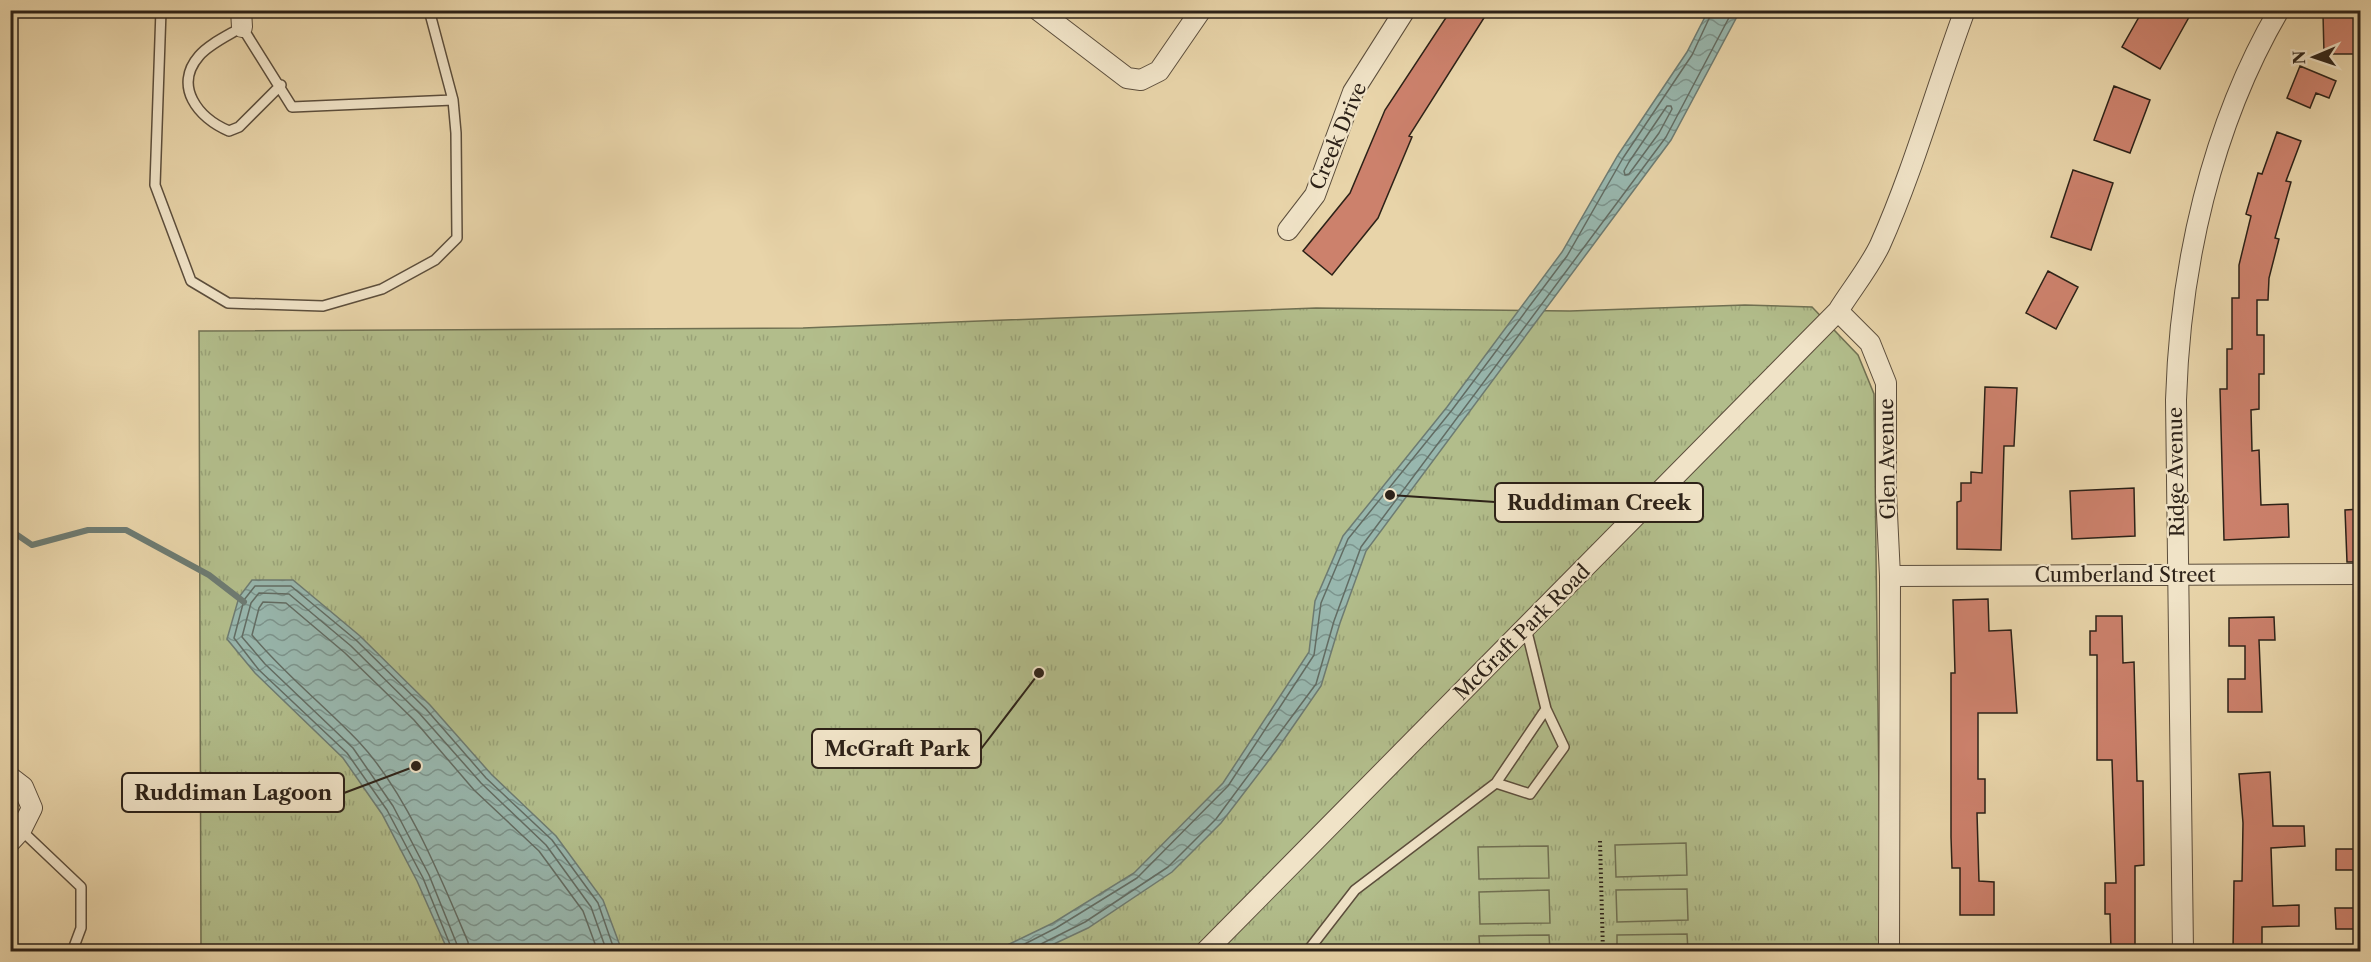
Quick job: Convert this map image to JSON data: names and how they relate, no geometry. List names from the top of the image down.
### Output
{
  "streets": {
    "street": [
      "Creek Drive",
      "Glen Avenue",
      "Ridge Avenue",
      "Cumberland Street",
      "McGraft Park Road"
    ]
  },
  "crossings": [
    ["Glen Avenue", "Cumberland Street"],
    ["Glen Avenue", "McGraft Park Road"],
    ["Ridge Avenue", "Cumberland Street"]
  ],
  "places": ["Ruddiman Creek", "McGraft Park", "Ruddiman Lagoon"],
  "north": "left"
}
